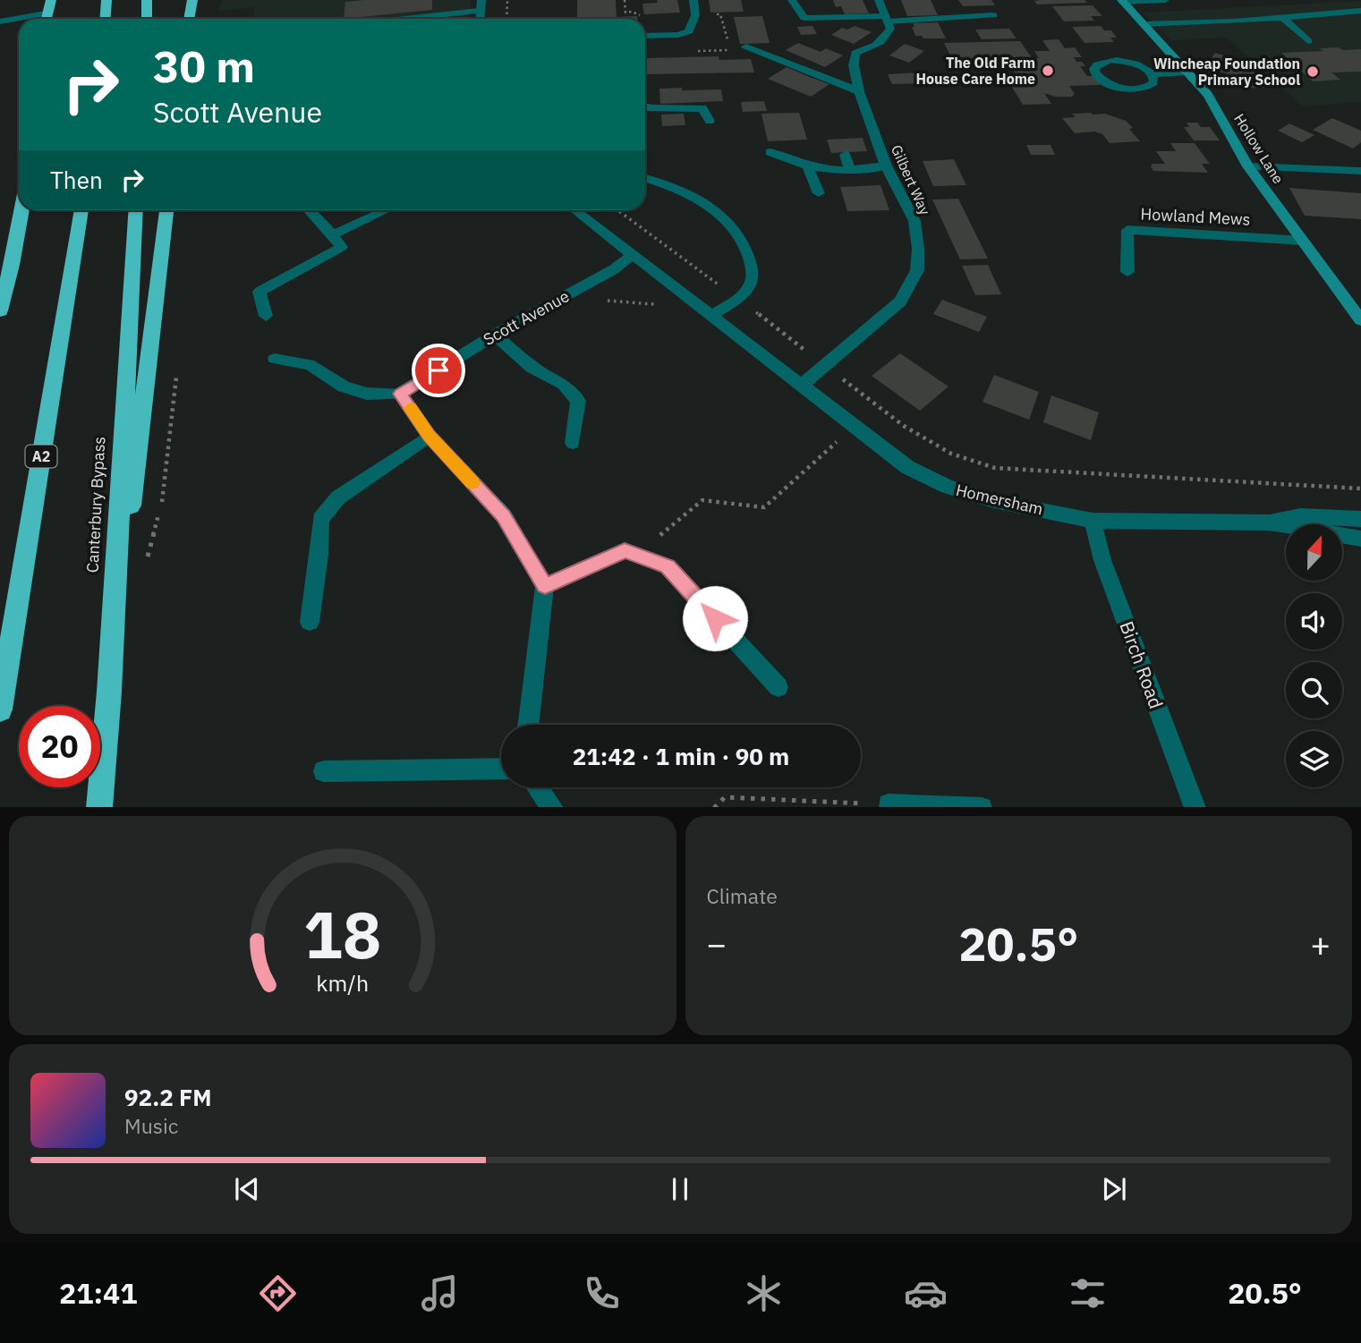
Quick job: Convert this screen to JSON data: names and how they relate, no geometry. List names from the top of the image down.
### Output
{
  "streets": {
    "highway": ["A2", "Canterbury Bypass"],
    "street": [
      "Hollow Lane",
      "Gilbert Way",
      "Howland Mews",
      "Scott Avenue",
      "Homersham",
      "Birch Road"
    ]
  },
  "crossings": [
    ["Hollow Lane", "Howland Mews"],
    ["Gilbert Way", "Homersham"],
    ["Scott Avenue", "Homersham"],
    ["Homersham", "Birch Road"]
  ],
  "places": ["The Old Farm House Care Home", "Wincheap Foundation Primary School"],
  "north": "top",
  "page": {
    "turn": ["30 m", "Scott Avenue"],
    "then": "Then",
    "limit": "20",
    "trip": "21:42 · 1 min · 90 m",
    "tile": "Climate",
    "heat": ["−", "20.5°", "+"],
    "song": ["92.2 FM", "Music"],
    "tabs": ["21:41", "20.5°"],
    "gauge": ["18", "km/h"]
  }
}
